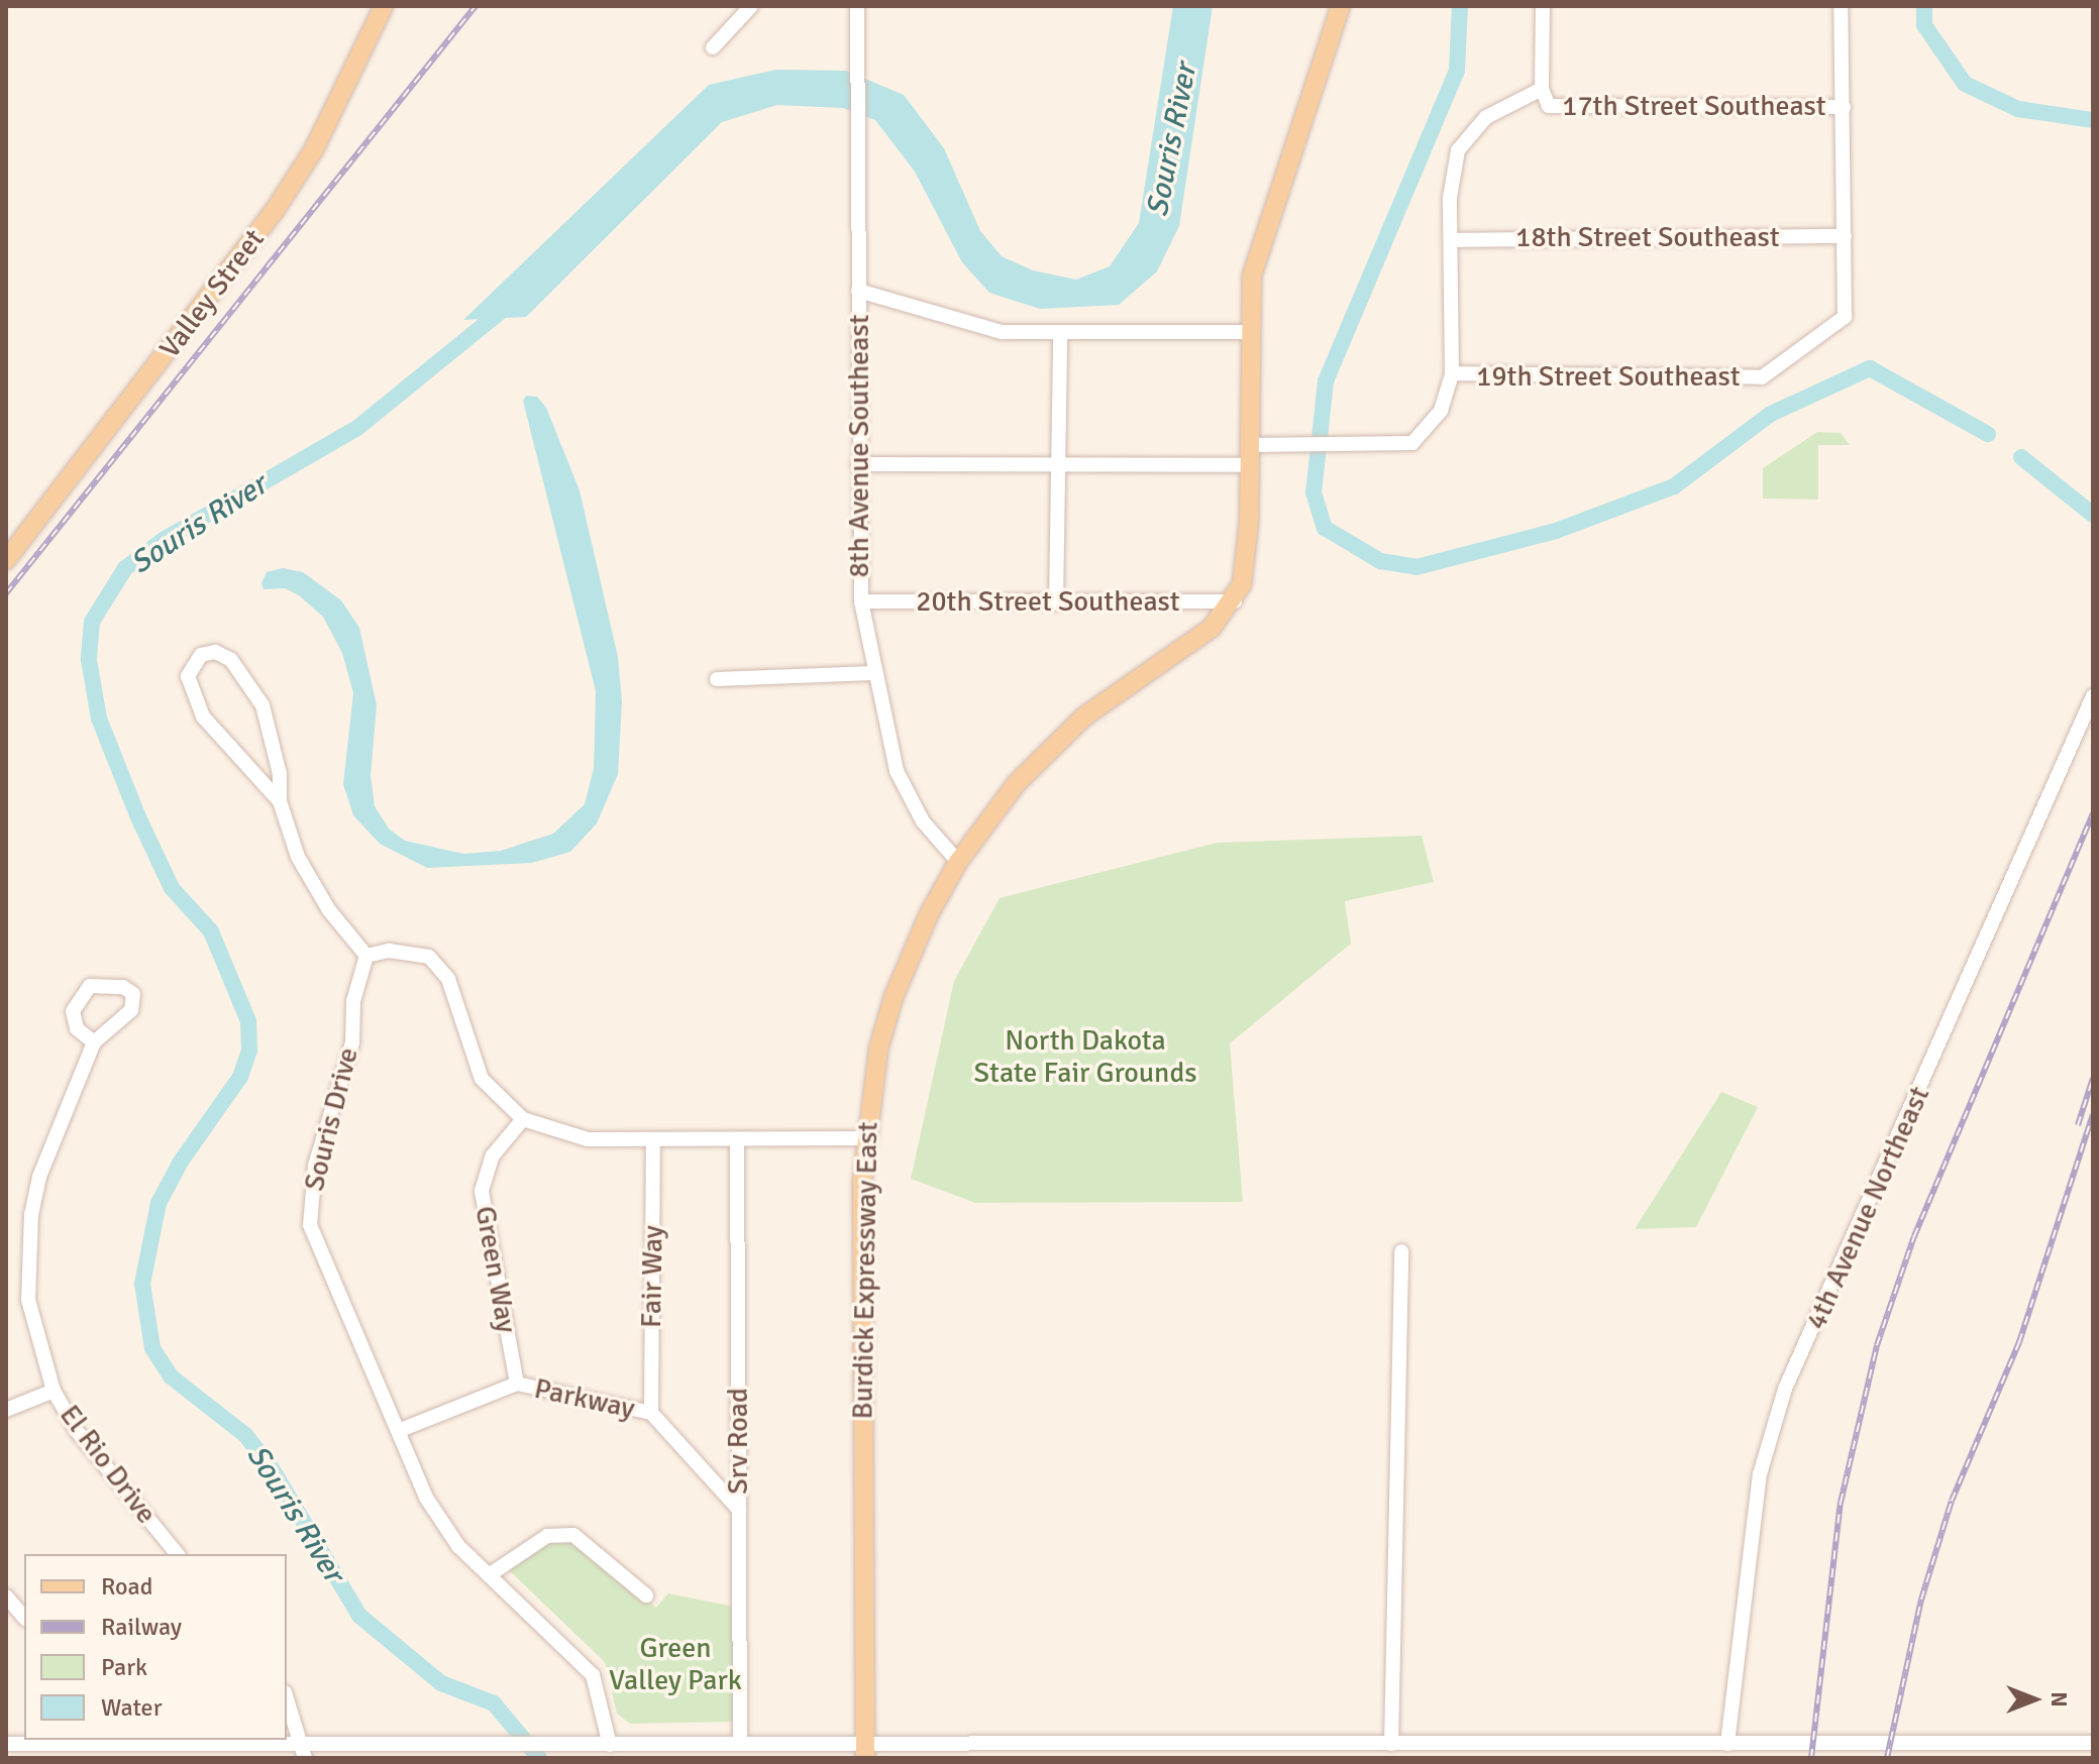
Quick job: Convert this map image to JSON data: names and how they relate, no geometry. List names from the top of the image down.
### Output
{
  "streets": {
    "main road": ["Valley Street", "Burdick Expressway East"],
    "street": [
      "17th Street Southeast",
      "18th Street Southeast",
      "19th Street Southeast",
      "8th Avenue Southeast",
      "20th Street Southeast",
      "Souris Drive",
      "4th Avenue Northeast",
      "Green Way",
      "Fair Way",
      "Parkway",
      "Srv Road",
      "El Rio Drive"
    ]
  },
  "crossings": [
    ["17th Street Southeast", "18th Street Southeast"],
    ["18th Street Southeast", "19th Street Southeast"],
    ["19th Street Southeast", "Burdick Expressway East"],
    ["8th Avenue Southeast", "20th Street Southeast"],
    ["8th Avenue Southeast", "Burdick Expressway East"],
    ["20th Street Southeast", "Burdick Expressway East"],
    ["Souris Drive", "Parkway"],
    ["Green Way", "Parkway"],
    ["Fair Way", "Parkway"],
    ["Parkway", "Srv Road"]
  ],
  "water": ["Souris River"],
  "parks": ["North Dakota State Fair Grounds", "Green Valley Park"],
  "legend": [
    "Road",
    "Railway",
    "Park",
    "Water"
  ],
  "north": "right"
}
